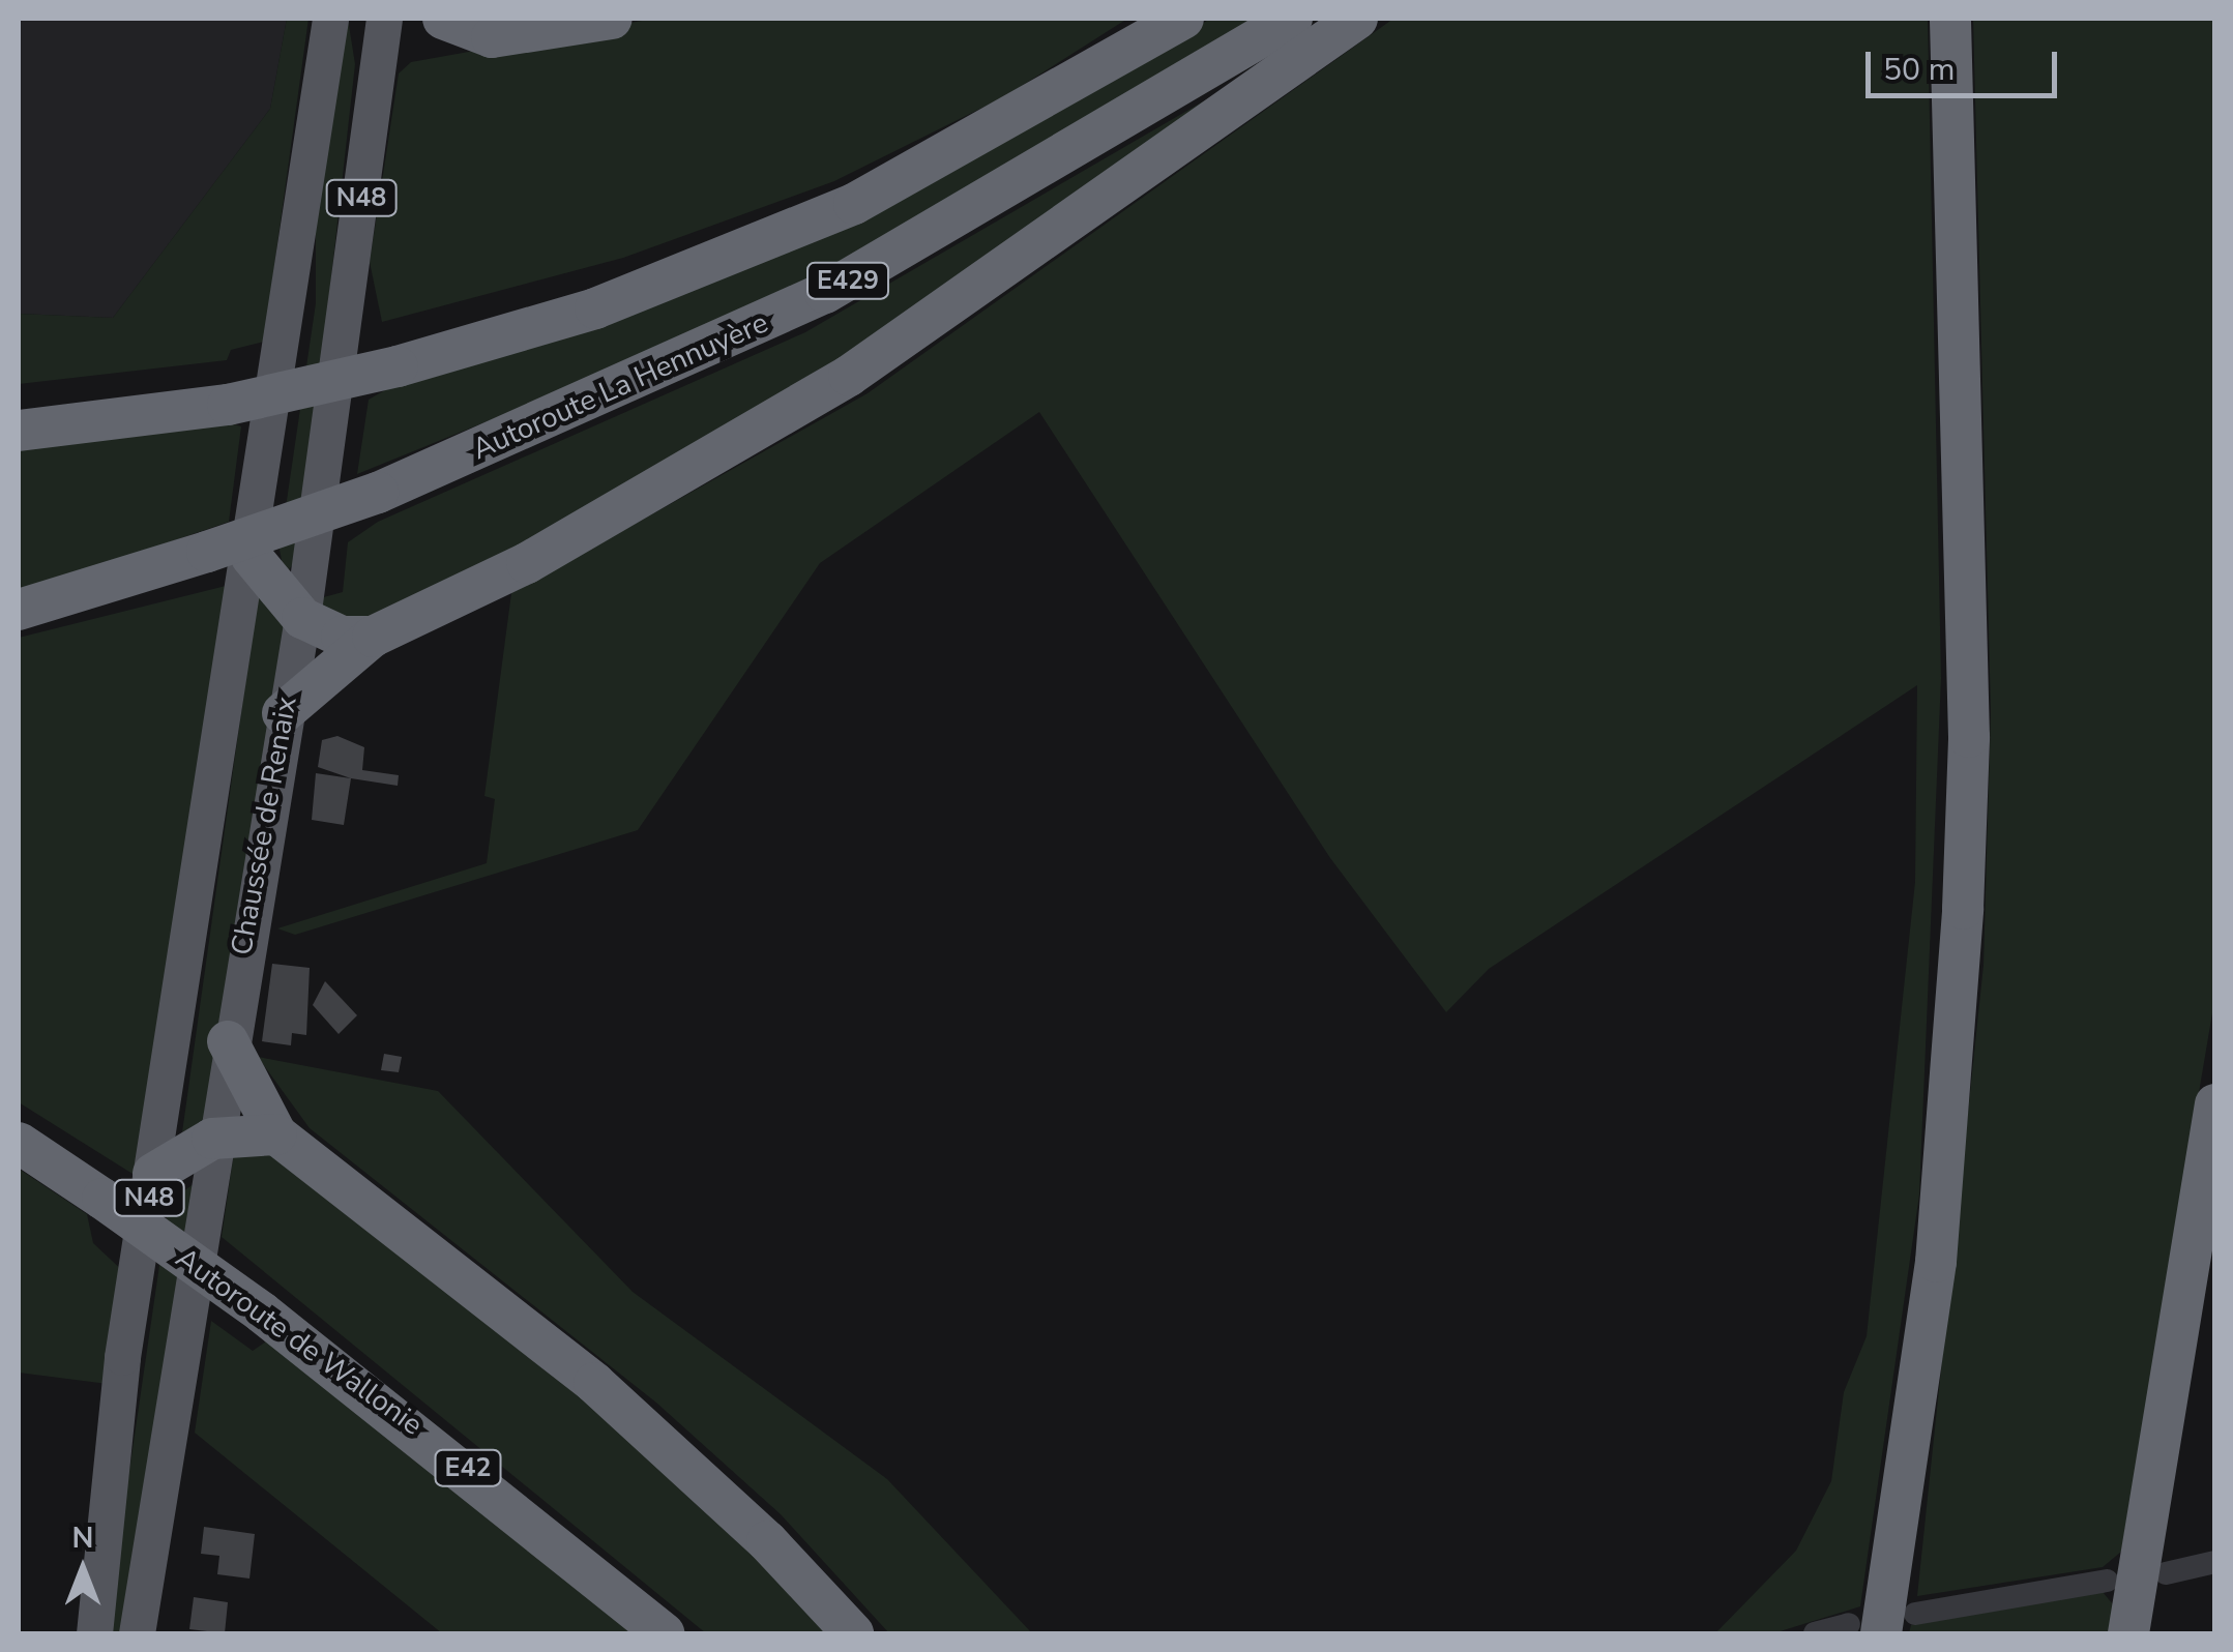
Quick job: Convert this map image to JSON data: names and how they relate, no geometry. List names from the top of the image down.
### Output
{
  "streets": {
    "highway": [
      "E429",
      "Autoroute La Hennuyère",
      "Autoroute de Wallonie",
      "E42"
    ],
    "main road": ["N48", "Chaussée de Renaix"]
  },
  "scale_bar": "50 m",
  "north": "top"
}
